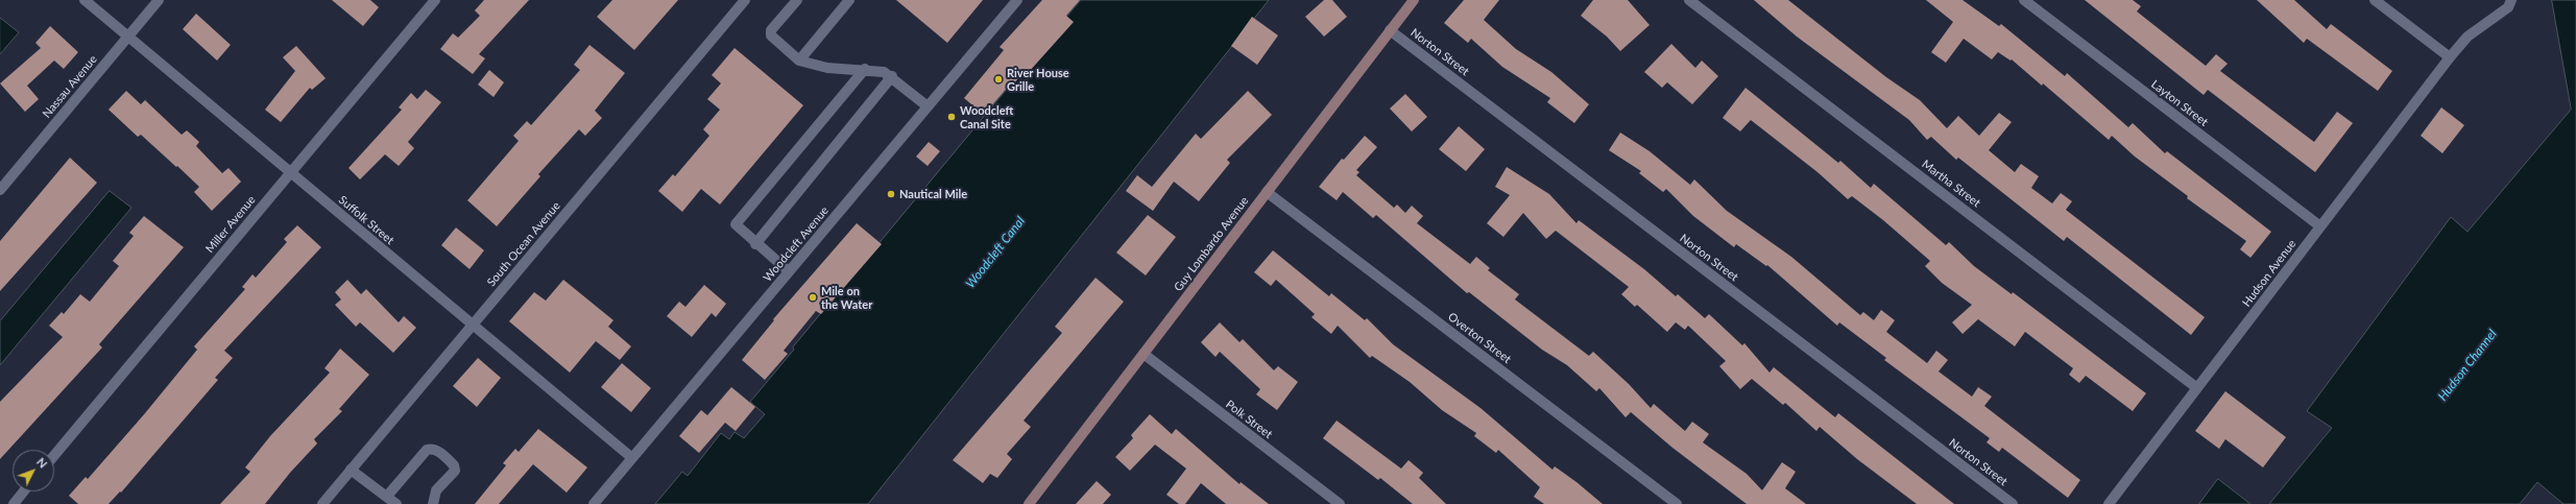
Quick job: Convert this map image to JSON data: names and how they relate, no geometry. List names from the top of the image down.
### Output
{
  "streets": {
    "street": [
      "Norton Street",
      "Nassau Avenue",
      "Layton Street",
      "Martha Street",
      "Suffolk Street",
      "Miller Avenue",
      "South Ocean Avenue",
      "Woodcleft Avenue",
      "Guy Lombardo Avenue",
      "Hudson Avenue",
      "Overton Street",
      "Polk Street"
    ]
  },
  "crossings": [
    ["Norton Street", "Guy Lombardo Avenue"],
    ["Nassau Avenue", "Suffolk Street"],
    ["Layton Street", "Hudson Avenue"],
    ["Martha Street", "Hudson Avenue"],
    ["Suffolk Street", "Miller Avenue"],
    ["Suffolk Street", "South Ocean Avenue"],
    ["Suffolk Street", "Woodcleft Avenue"],
    ["Guy Lombardo Avenue", "Overton Street"],
    ["Guy Lombardo Avenue", "Polk Street"]
  ],
  "water": ["Woodcleft Canal", "Hudson Channel"],
  "places": [
    "River House Grille",
    "Woodcleft Canal Site",
    "Nautical Mile",
    "Mile on the Water"
  ],
  "north": "top right"
}
